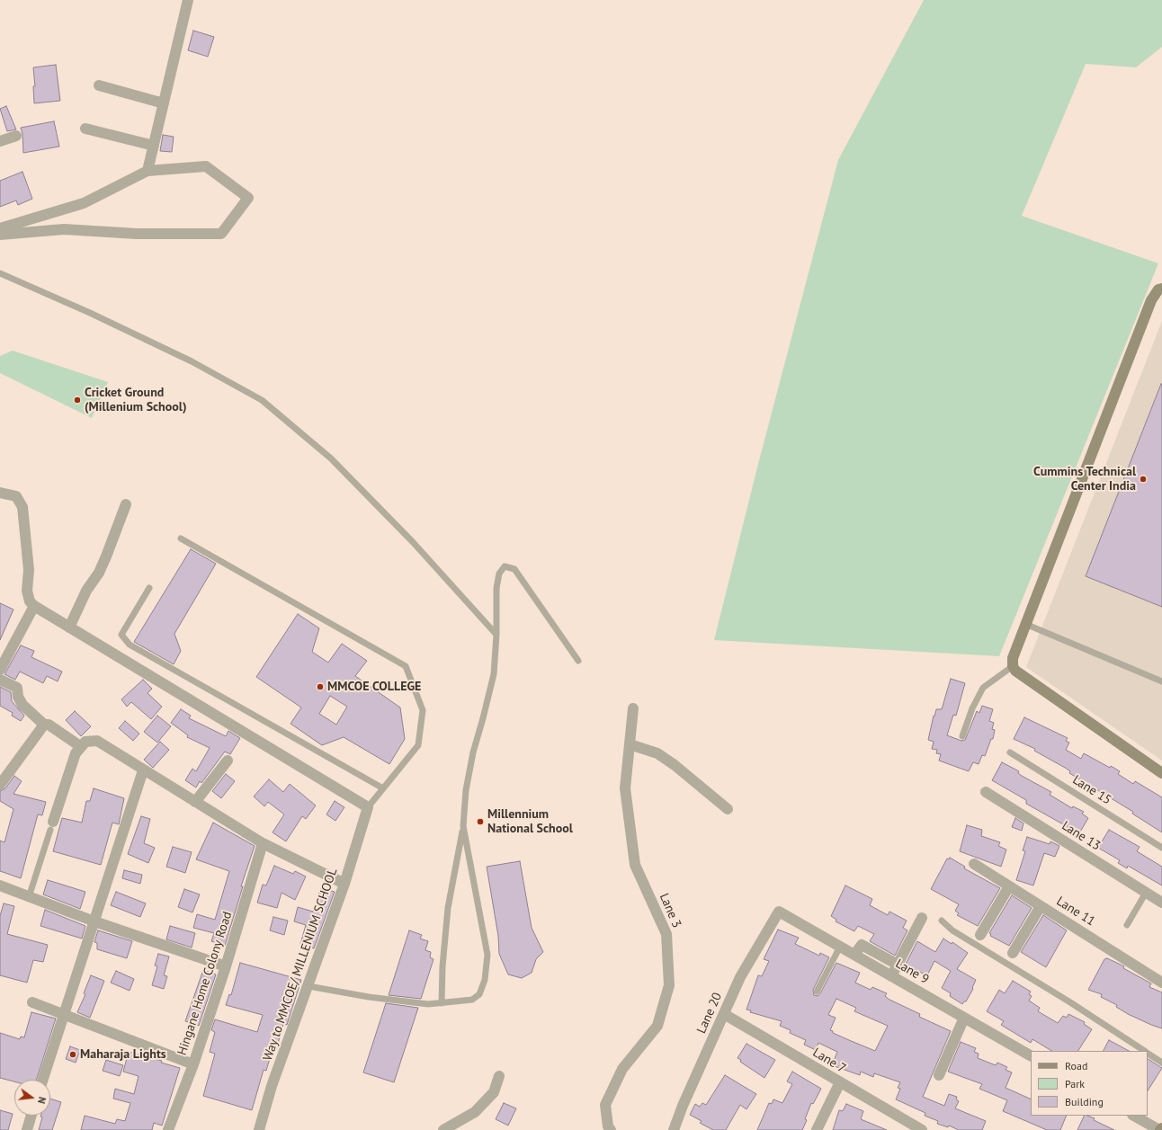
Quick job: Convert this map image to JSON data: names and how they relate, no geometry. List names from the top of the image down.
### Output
{
  "streets": {
    "street": [
      "Lane 13",
      "Lane 3",
      "Lane 11",
      "Way to MMCOE/ MILLENIUM SCHOOL",
      "Lane 9",
      "Hingane Home Colony Road",
      "Lane 20",
      "Lane 7"
    ],
    "lane": ["Lane 15"]
  },
  "crossings": [
    ["Lane 9", "Lane 20"],
    ["Lane 20", "Lane 7"]
  ],
  "places": [
    "Cricket Ground (Millenium School)",
    "Cummins Technical Center India",
    "MMCOE COLLEGE",
    "Millennium National School",
    "Maharaja Lights"
  ],
  "legend": ["Road", "Park", "Building"],
  "north": "right"
}
